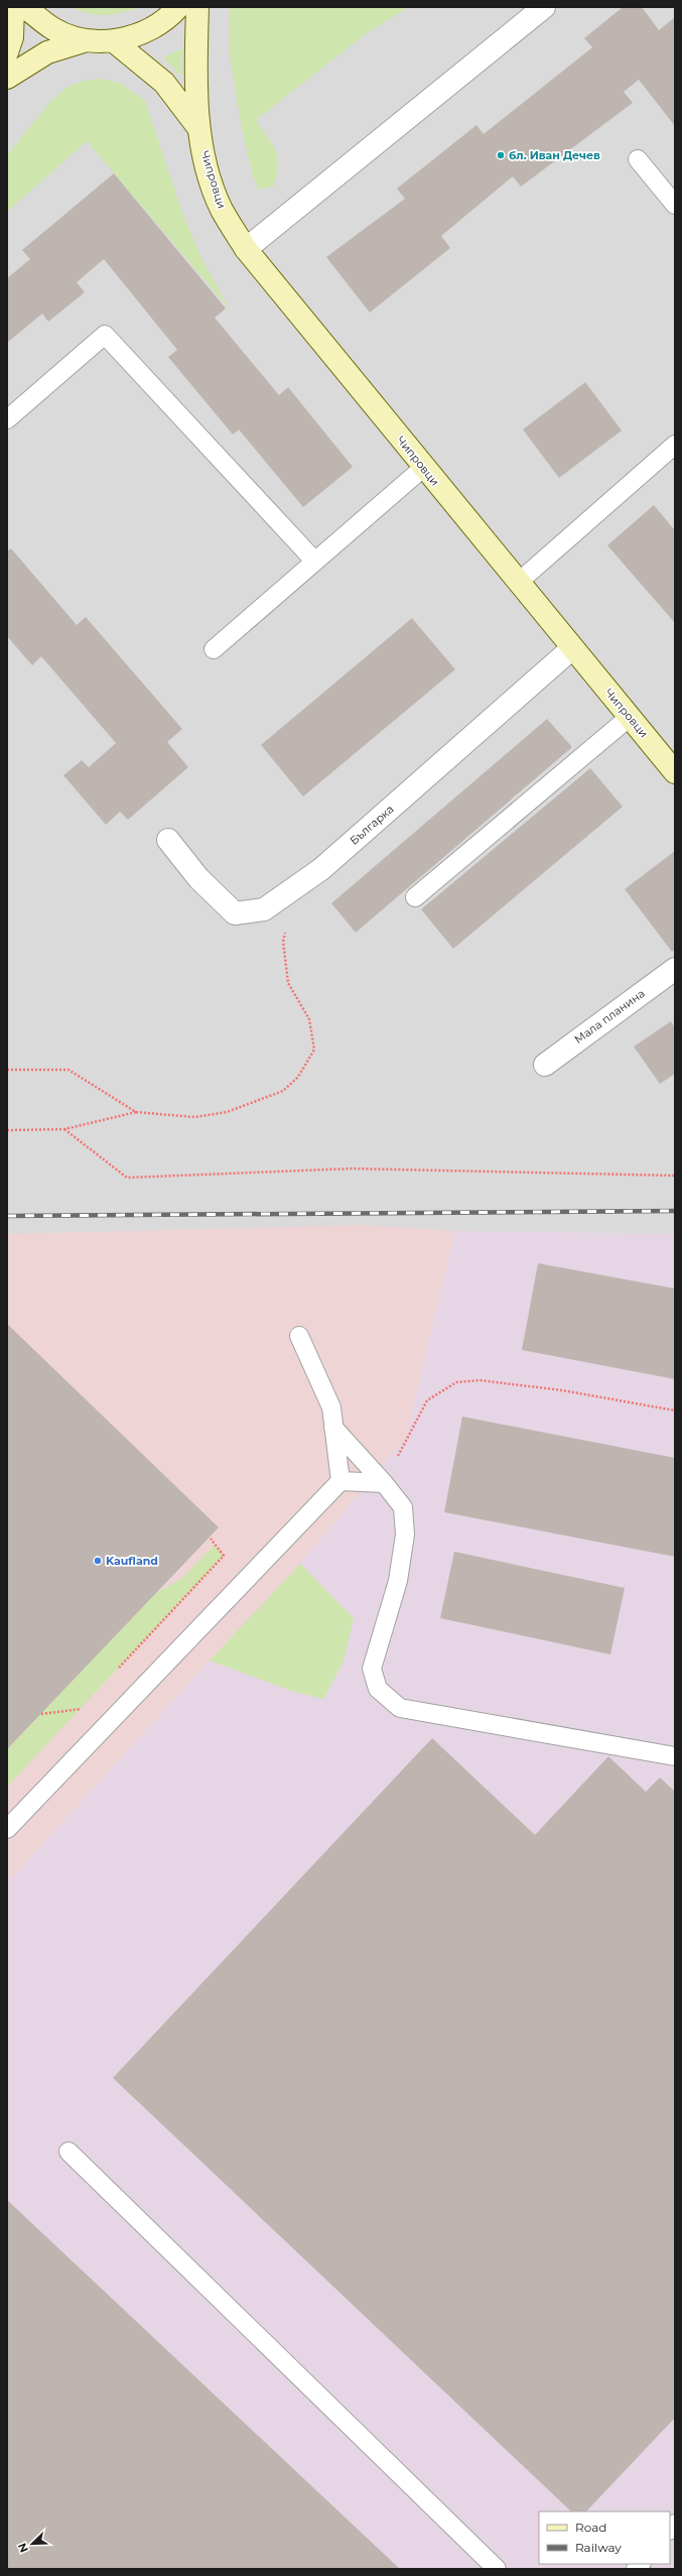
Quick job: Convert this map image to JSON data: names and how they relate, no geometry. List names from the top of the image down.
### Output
{
  "streets": {
    "street": ["Чипровци", "Българка", "Мала планина"]
  },
  "crossings": [
    ["Чипровци", "Българка"]
  ],
  "places": ["бл. Иван Дечев", "Kaufland"],
  "legend": ["Road", "Railway"],
  "north": "bottom left"
}
